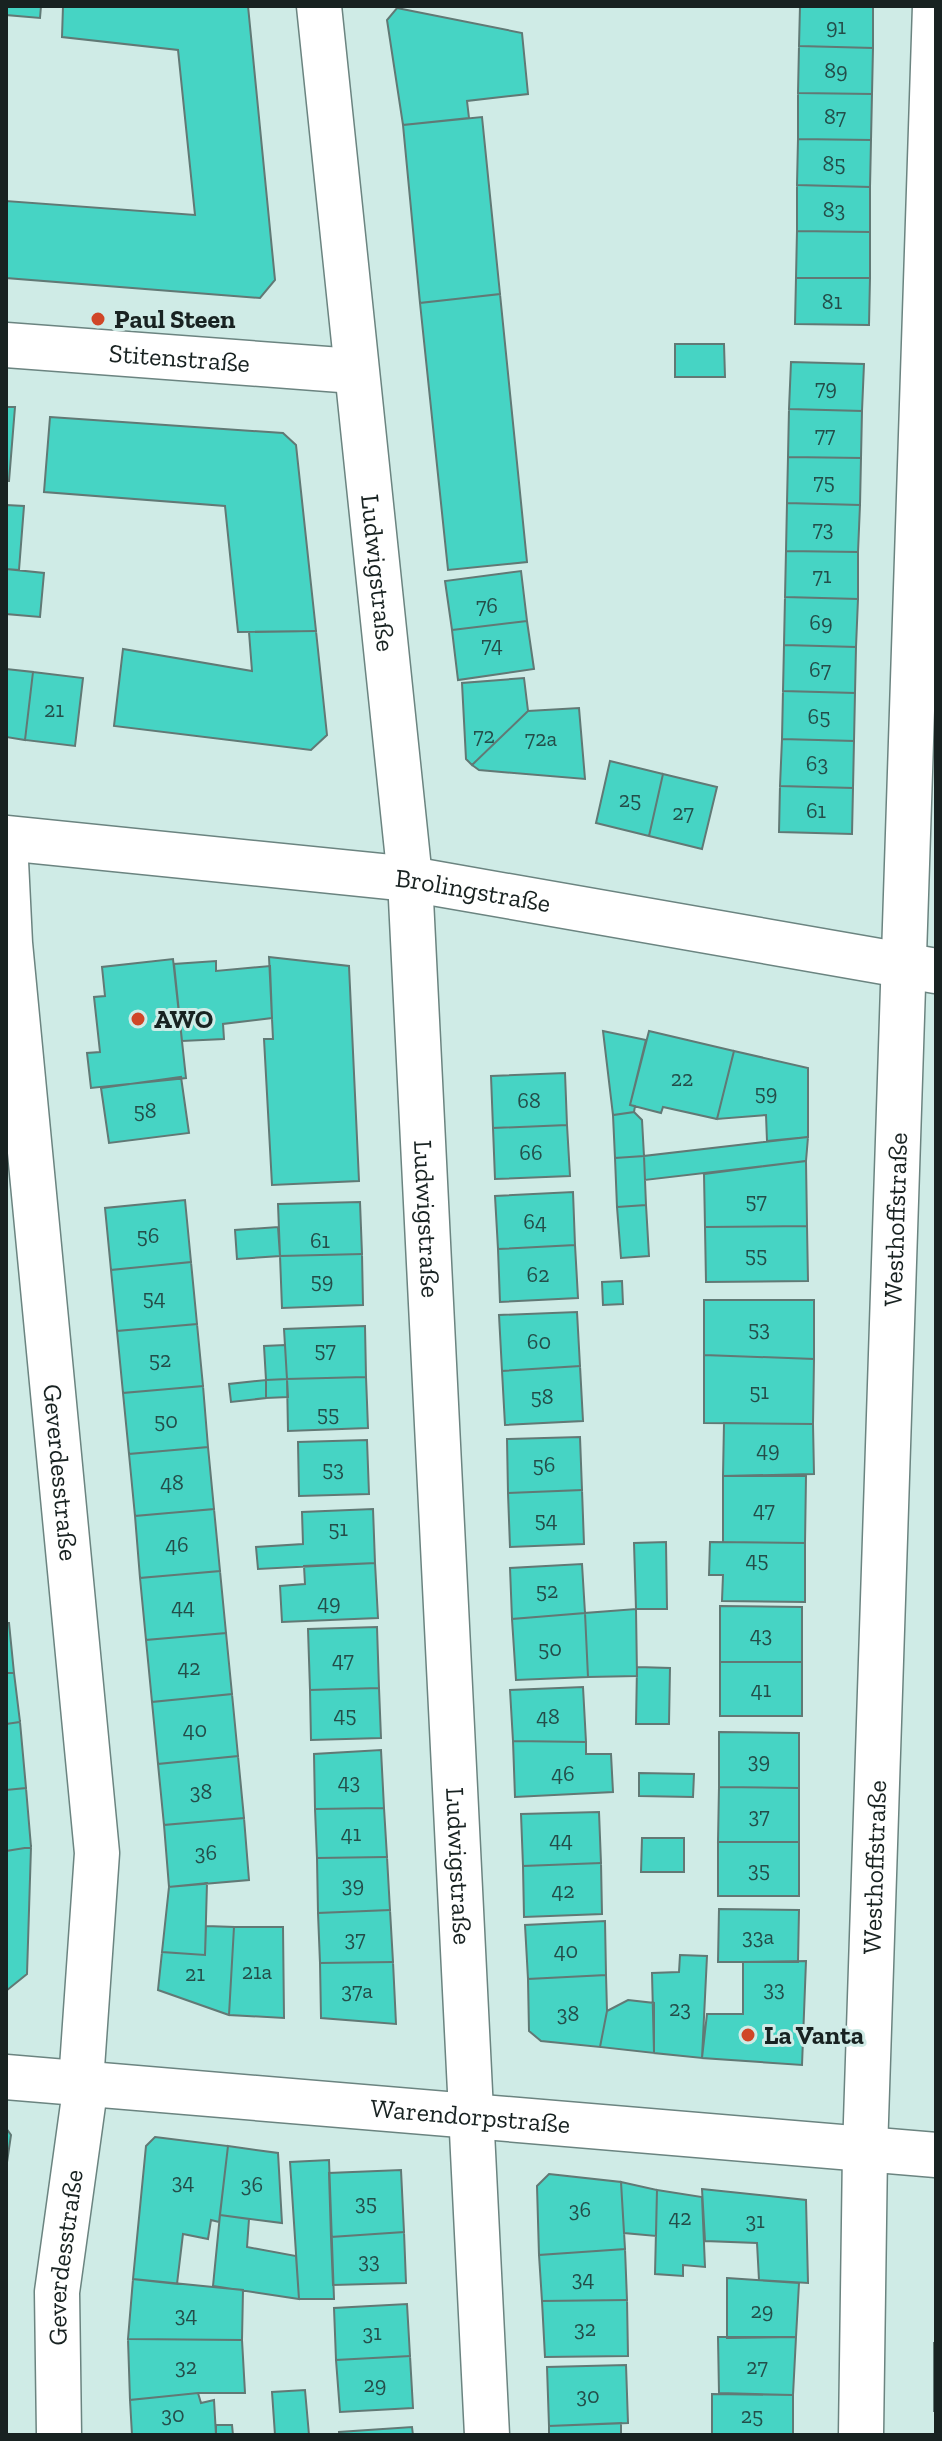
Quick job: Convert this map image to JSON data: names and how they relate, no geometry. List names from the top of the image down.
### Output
{
  "streets": {
    "street": [
      "Stitenstraße",
      "Ludwigstraße",
      "Brolingstraße",
      "Westhoffstraße",
      "Geverdesstraße",
      "Warendorpstraße"
    ]
  },
  "crossings": [
    ["Stitenstraße", "Ludwigstraße"],
    ["Ludwigstraße", "Brolingstraße"],
    ["Ludwigstraße", "Warendorpstraße"],
    ["Brolingstraße", "Westhoffstraße"],
    ["Westhoffstraße", "Warendorpstraße"],
    ["Geverdesstraße", "Warendorpstraße"]
  ],
  "places": ["Paul Steen", "AWO", "La Vanta"],
  "house_numbers": [
    "91",
    "89",
    "87",
    "85",
    "83",
    "81",
    "79",
    "77",
    "75",
    "73",
    "71",
    "76",
    "69",
    "74",
    "67",
    "21",
    "65",
    "72",
    "72a",
    "63",
    "25",
    "61",
    "27",
    "22",
    "59",
    "68",
    "58",
    "66",
    "57",
    "64",
    "56",
    "61",
    "55",
    "62",
    "59",
    "54",
    "53",
    "60",
    "57",
    "52",
    "51",
    "58",
    "55",
    "50",
    "49",
    "56",
    "53",
    "48",
    "47",
    "54",
    "51",
    "46",
    "45",
    "52",
    "49",
    "44",
    "43",
    "50",
    "47",
    "42",
    "41",
    "45",
    "48",
    "40",
    "39",
    "46",
    "43",
    "38",
    "37",
    "41",
    "44",
    "36",
    "35",
    "39",
    "42",
    "33a",
    "37",
    "40",
    "21a",
    "21",
    "33",
    "37a",
    "23",
    "38",
    "34",
    "36",
    "35",
    "36",
    "42",
    "31",
    "33",
    "34",
    "29",
    "34",
    "32",
    "31",
    "32",
    "27",
    "29",
    "30",
    "30",
    "25"
  ]
}
